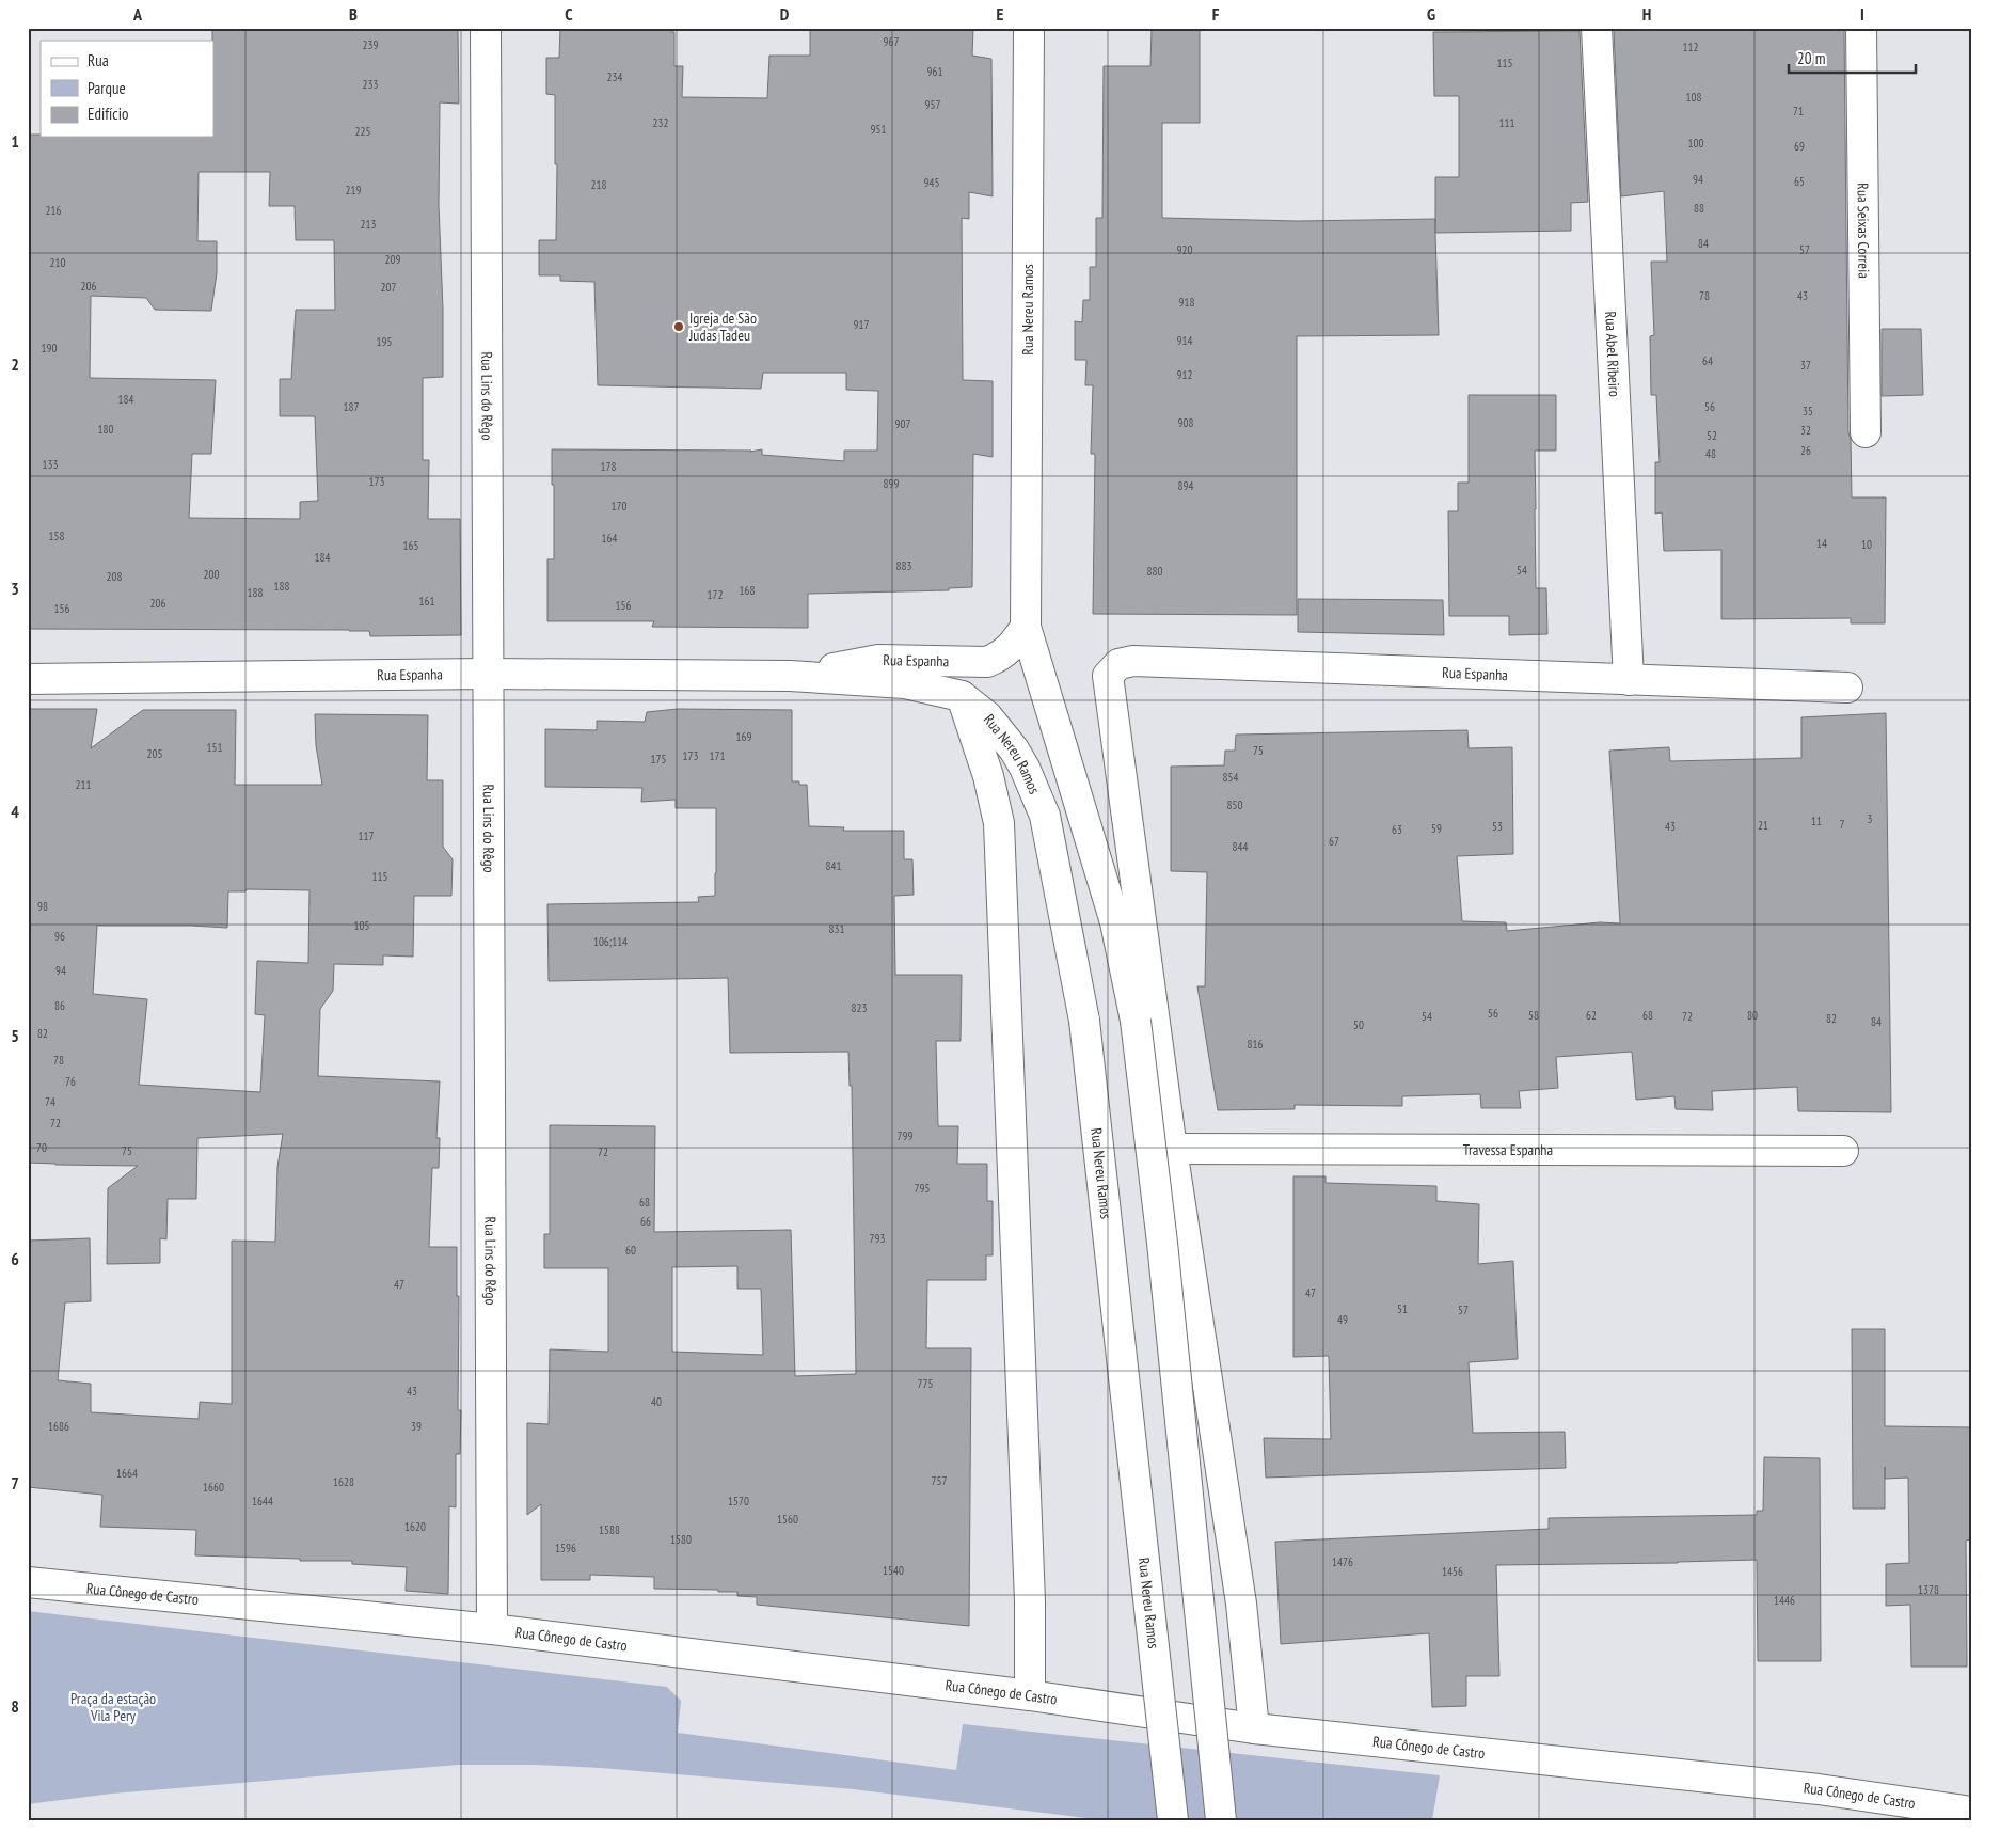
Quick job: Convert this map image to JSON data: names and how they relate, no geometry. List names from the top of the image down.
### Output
{
  "streets": {
    "street": [
      "Rua Seixas Correia",
      "Rua Nereu Ramos",
      "Rua Abel Ribeiro",
      "Rua Lins do Rêgo",
      "Rua Espanha",
      "Travessa Espanha",
      "Rua Cônego de Castro"
    ]
  },
  "crossings": [
    ["Rua Nereu Ramos", "Rua Espanha"],
    ["Rua Nereu Ramos", "Rua Cônego de Castro"],
    ["Rua Abel Ribeiro", "Rua Espanha"],
    ["Rua Lins do Rêgo", "Rua Espanha"],
    ["Rua Lins do Rêgo", "Rua Cônego de Castro"],
    ["Rua Espanha", "Travessa Espanha"]
  ],
  "parks": ["Praça da estação Vila Pery"],
  "places": ["Igreja de São Judas Tadeu"],
  "house_numbers": [
    "967",
    "239",
    "112",
    "115",
    "961",
    "234",
    "233",
    "108",
    "957",
    "71",
    "232",
    "111",
    "951",
    "225",
    "100",
    "69",
    "94",
    "65",
    "945",
    "218",
    "219",
    "88",
    "216",
    "213",
    "84",
    "920",
    "57",
    "209",
    "210",
    "206",
    "207",
    "78",
    "43",
    "918",
    "917",
    "914",
    "195",
    "190",
    "64",
    "37",
    "912",
    "184",
    "187",
    "56",
    "35",
    "908",
    "907",
    "180",
    "32",
    "52",
    "26",
    "48",
    "133",
    "178",
    "173",
    "899",
    "894",
    "170",
    "158",
    "164",
    "14",
    "10",
    "165",
    "184",
    "883",
    "54",
    "880",
    "200",
    "208",
    "188",
    "168",
    "188",
    "172",
    "161",
    "206",
    "156",
    "156",
    "169",
    "151",
    "75",
    "205",
    "173",
    "171",
    "175",
    "854",
    "211",
    "850",
    "3",
    "11",
    "7",
    "21",
    "53",
    "43",
    "59",
    "63",
    "117",
    "67",
    "844",
    "841",
    "115",
    "98",
    "105",
    "831",
    "96",
    "106;114",
    "94",
    "86",
    "823",
    "56",
    "58",
    "62",
    "68",
    "80",
    "54",
    "72",
    "82",
    "84",
    "50",
    "82",
    "816",
    "78",
    "76",
    "74",
    "72",
    "799",
    "70",
    "75",
    "72",
    "795",
    "68",
    "66",
    "793",
    "60",
    "47",
    "47",
    "51",
    "57",
    "49",
    "775",
    "43",
    "40",
    "1686",
    "39",
    "1664",
    "757",
    "1628",
    "1660",
    "1644",
    "1570",
    "1560",
    "1620",
    "1588",
    "1580",
    "1596",
    "1476",
    "1540",
    "1456",
    "1378",
    "1446"
  ],
  "legend": ["Rua", "Parque", "Edifício"],
  "scale_bar": "20 m",
  "grid": {
    "columns": [
      "A",
      "B",
      "C",
      "D",
      "E",
      "F",
      "G",
      "H",
      "I"
    ],
    "rows": [
      "1",
      "2",
      "3",
      "4",
      "5",
      "6",
      "7",
      "8"
    ]
  }
}
